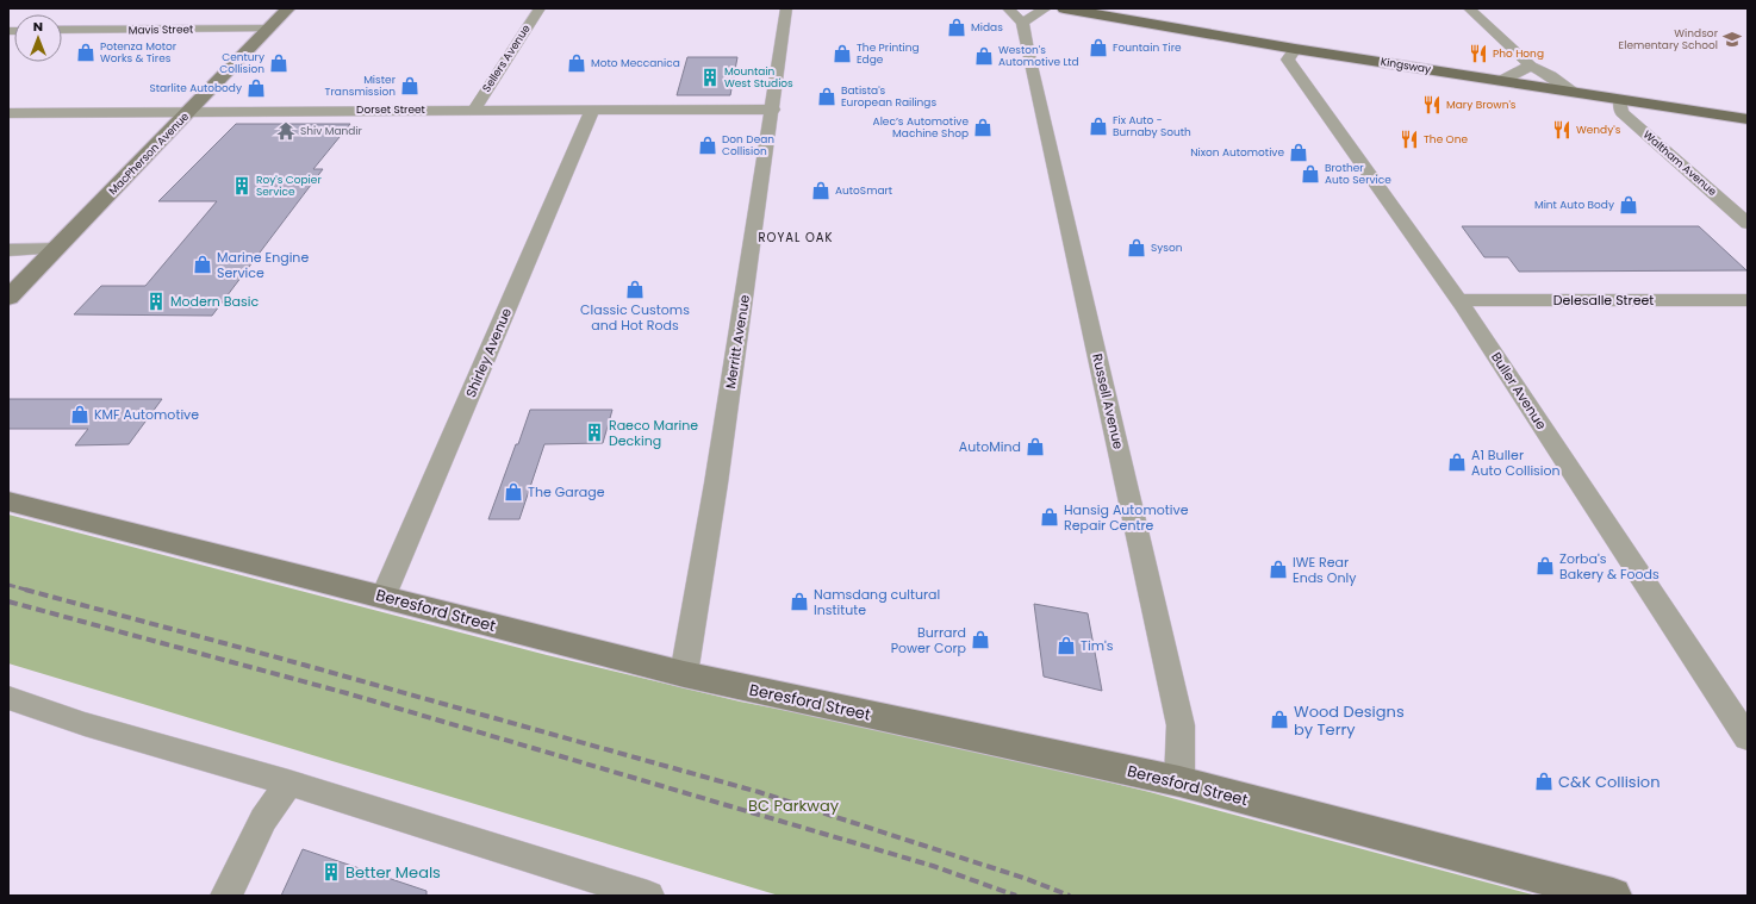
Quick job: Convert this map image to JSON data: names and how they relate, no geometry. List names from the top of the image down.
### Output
{
  "streets": {
    "main road": ["Kingsway"],
    "street": [
      "Mavis Street",
      "Sellers Avenue",
      "Dorset Street",
      "MacPherson Avenue",
      "Waltham Avenue",
      "Delesalle Street",
      "Merritt Avenue",
      "Shirley Avenue",
      "Buller Avenue",
      "Russell Avenue",
      "Beresford Street"
    ]
  },
  "crossings": [
    ["Mavis Street", "MacPherson Avenue"],
    ["Sellers Avenue", "Dorset Street"],
    ["Kingsway", "Waltham Avenue"],
    ["Kingsway", "Buller Avenue"],
    ["Dorset Street", "MacPherson Avenue"],
    ["Dorset Street", "Merritt Avenue"],
    ["Dorset Street", "Shirley Avenue"],
    ["Delesalle Street", "Buller Avenue"],
    ["Merritt Avenue", "Beresford Street"],
    ["Shirley Avenue", "Beresford Street"],
    ["Russell Avenue", "Beresford Street"]
  ],
  "districts": ["ROYAL OAK"],
  "parks": ["BC Parkway"],
  "places": {
    "shop": [
      "Midas",
      "Fountain Tire",
      "Potenza Motor Works & Tires",
      "The Printing Edge",
      "Weston's Automotive Ltd",
      "Century Collision",
      "Moto Meccanica",
      "Mister Transmission",
      "Starlite Autobody",
      "Batista's European Railings",
      "Fix Auto - Burnaby South",
      "Alec’s Automotive Machine Shop",
      "Don Dean Collision",
      "Nixon Automotive",
      "Brother Auto Service",
      "AutoSmart",
      "Mint Auto Body",
      "Syson",
      "Marine Engine Service",
      "Classic Customs and Hot Rods",
      "KMF Automotive",
      "AutoMind",
      "A1 Buller Auto Collision",
      "The Garage",
      "Hansig Automotive Repair Centre",
      "Zorba's Bakery & Foods",
      "IWE Rear Ends Only",
      "Namsdang cultural Institute",
      "Burrard Power Corp",
      "Tim's",
      "Wood Designs by Terry",
      "C&K Collision"
    ],
    "school or university": ["Windsor Elementary School"],
    "restaurant": [
      "Pho Hong",
      "Mary Brown's",
      "Wendy's",
      "The One"
    ],
    "building": [
      "Mountain West Studios",
      "Roy's Copier Service",
      "Modern Basic",
      "Raeco Marine Decking",
      "Better Meals"
    ],
    "temple": ["Shiv Mandir"]
  },
  "north": "top"
}
